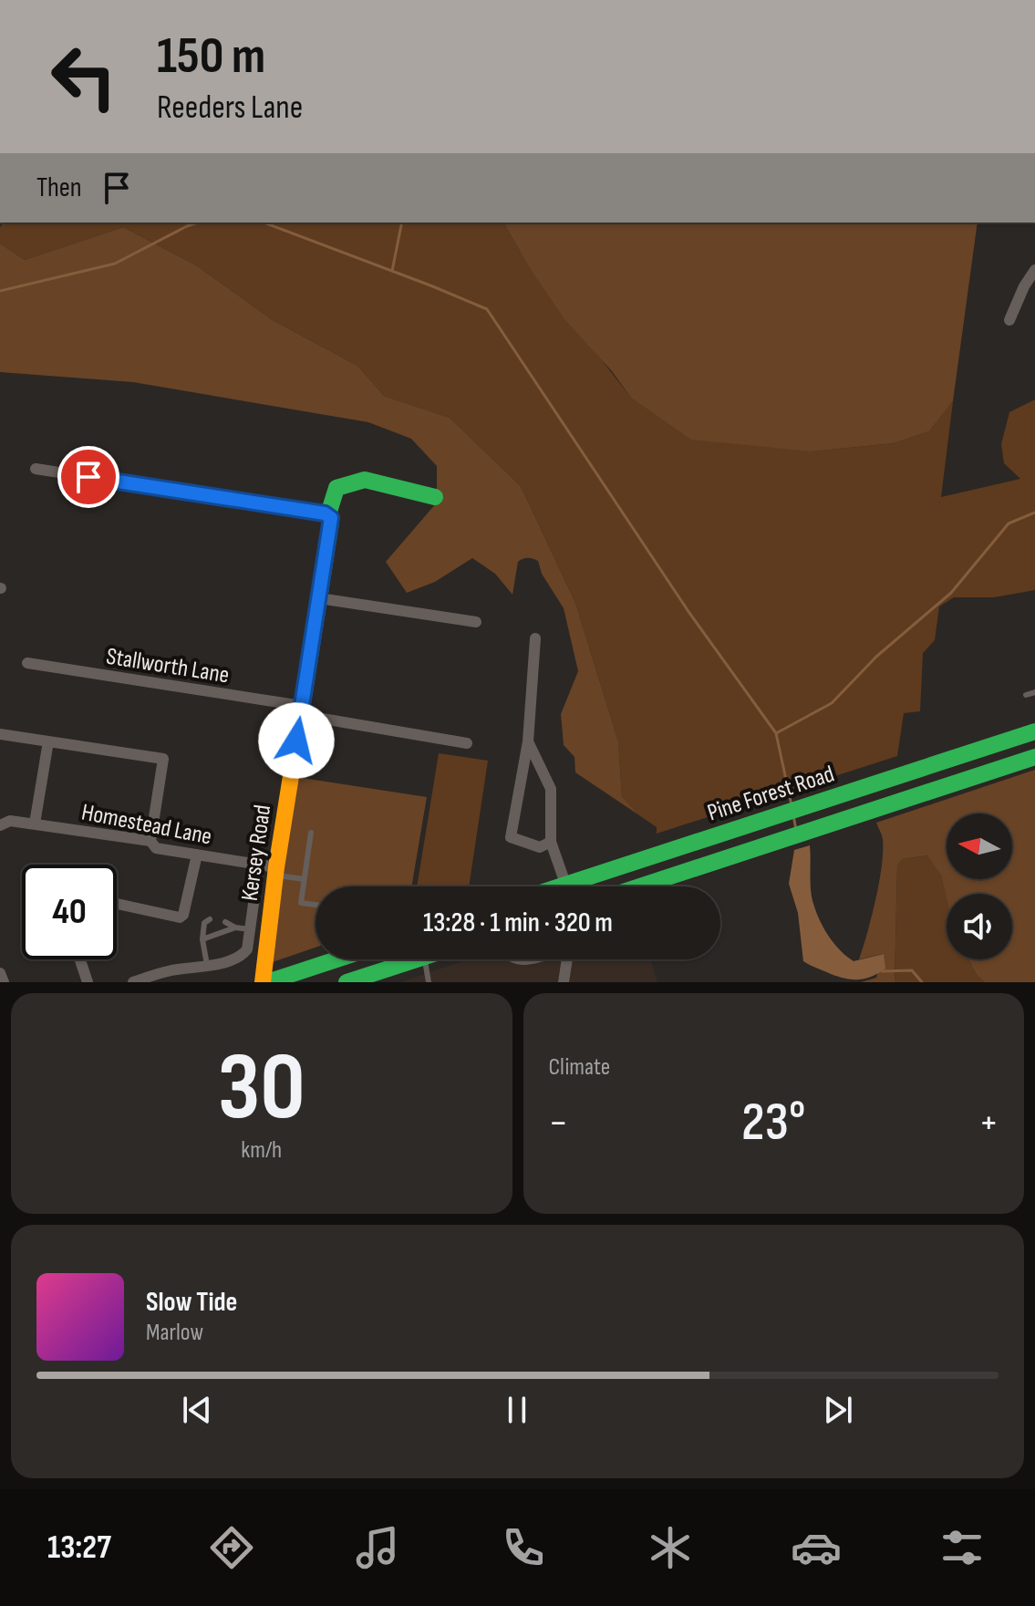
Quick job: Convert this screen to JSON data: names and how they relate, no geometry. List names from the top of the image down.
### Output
{
  "streets": {
    "main road": ["Pine Forest Road", "Kersey Road"],
    "street": ["Stallworth Lane", "Homestead Lane"]
  },
  "crossings": [
    ["Stallworth Lane", "Kersey Road"],
    ["Homestead Lane", "Kersey Road"]
  ],
  "north": "left",
  "page": {
    "turn": ["150 m", "Reeders Lane"],
    "then": "Then",
    "limit": "40",
    "trip": "13:28 · 1 min · 320 m",
    "tile": [
      ["30", "km/h"],
      "Climate"
    ],
    "heat": ["−", "23°", "+"],
    "song": ["Slow Tide", "Marlow"],
    "tabs": "13:27"
  }
}
